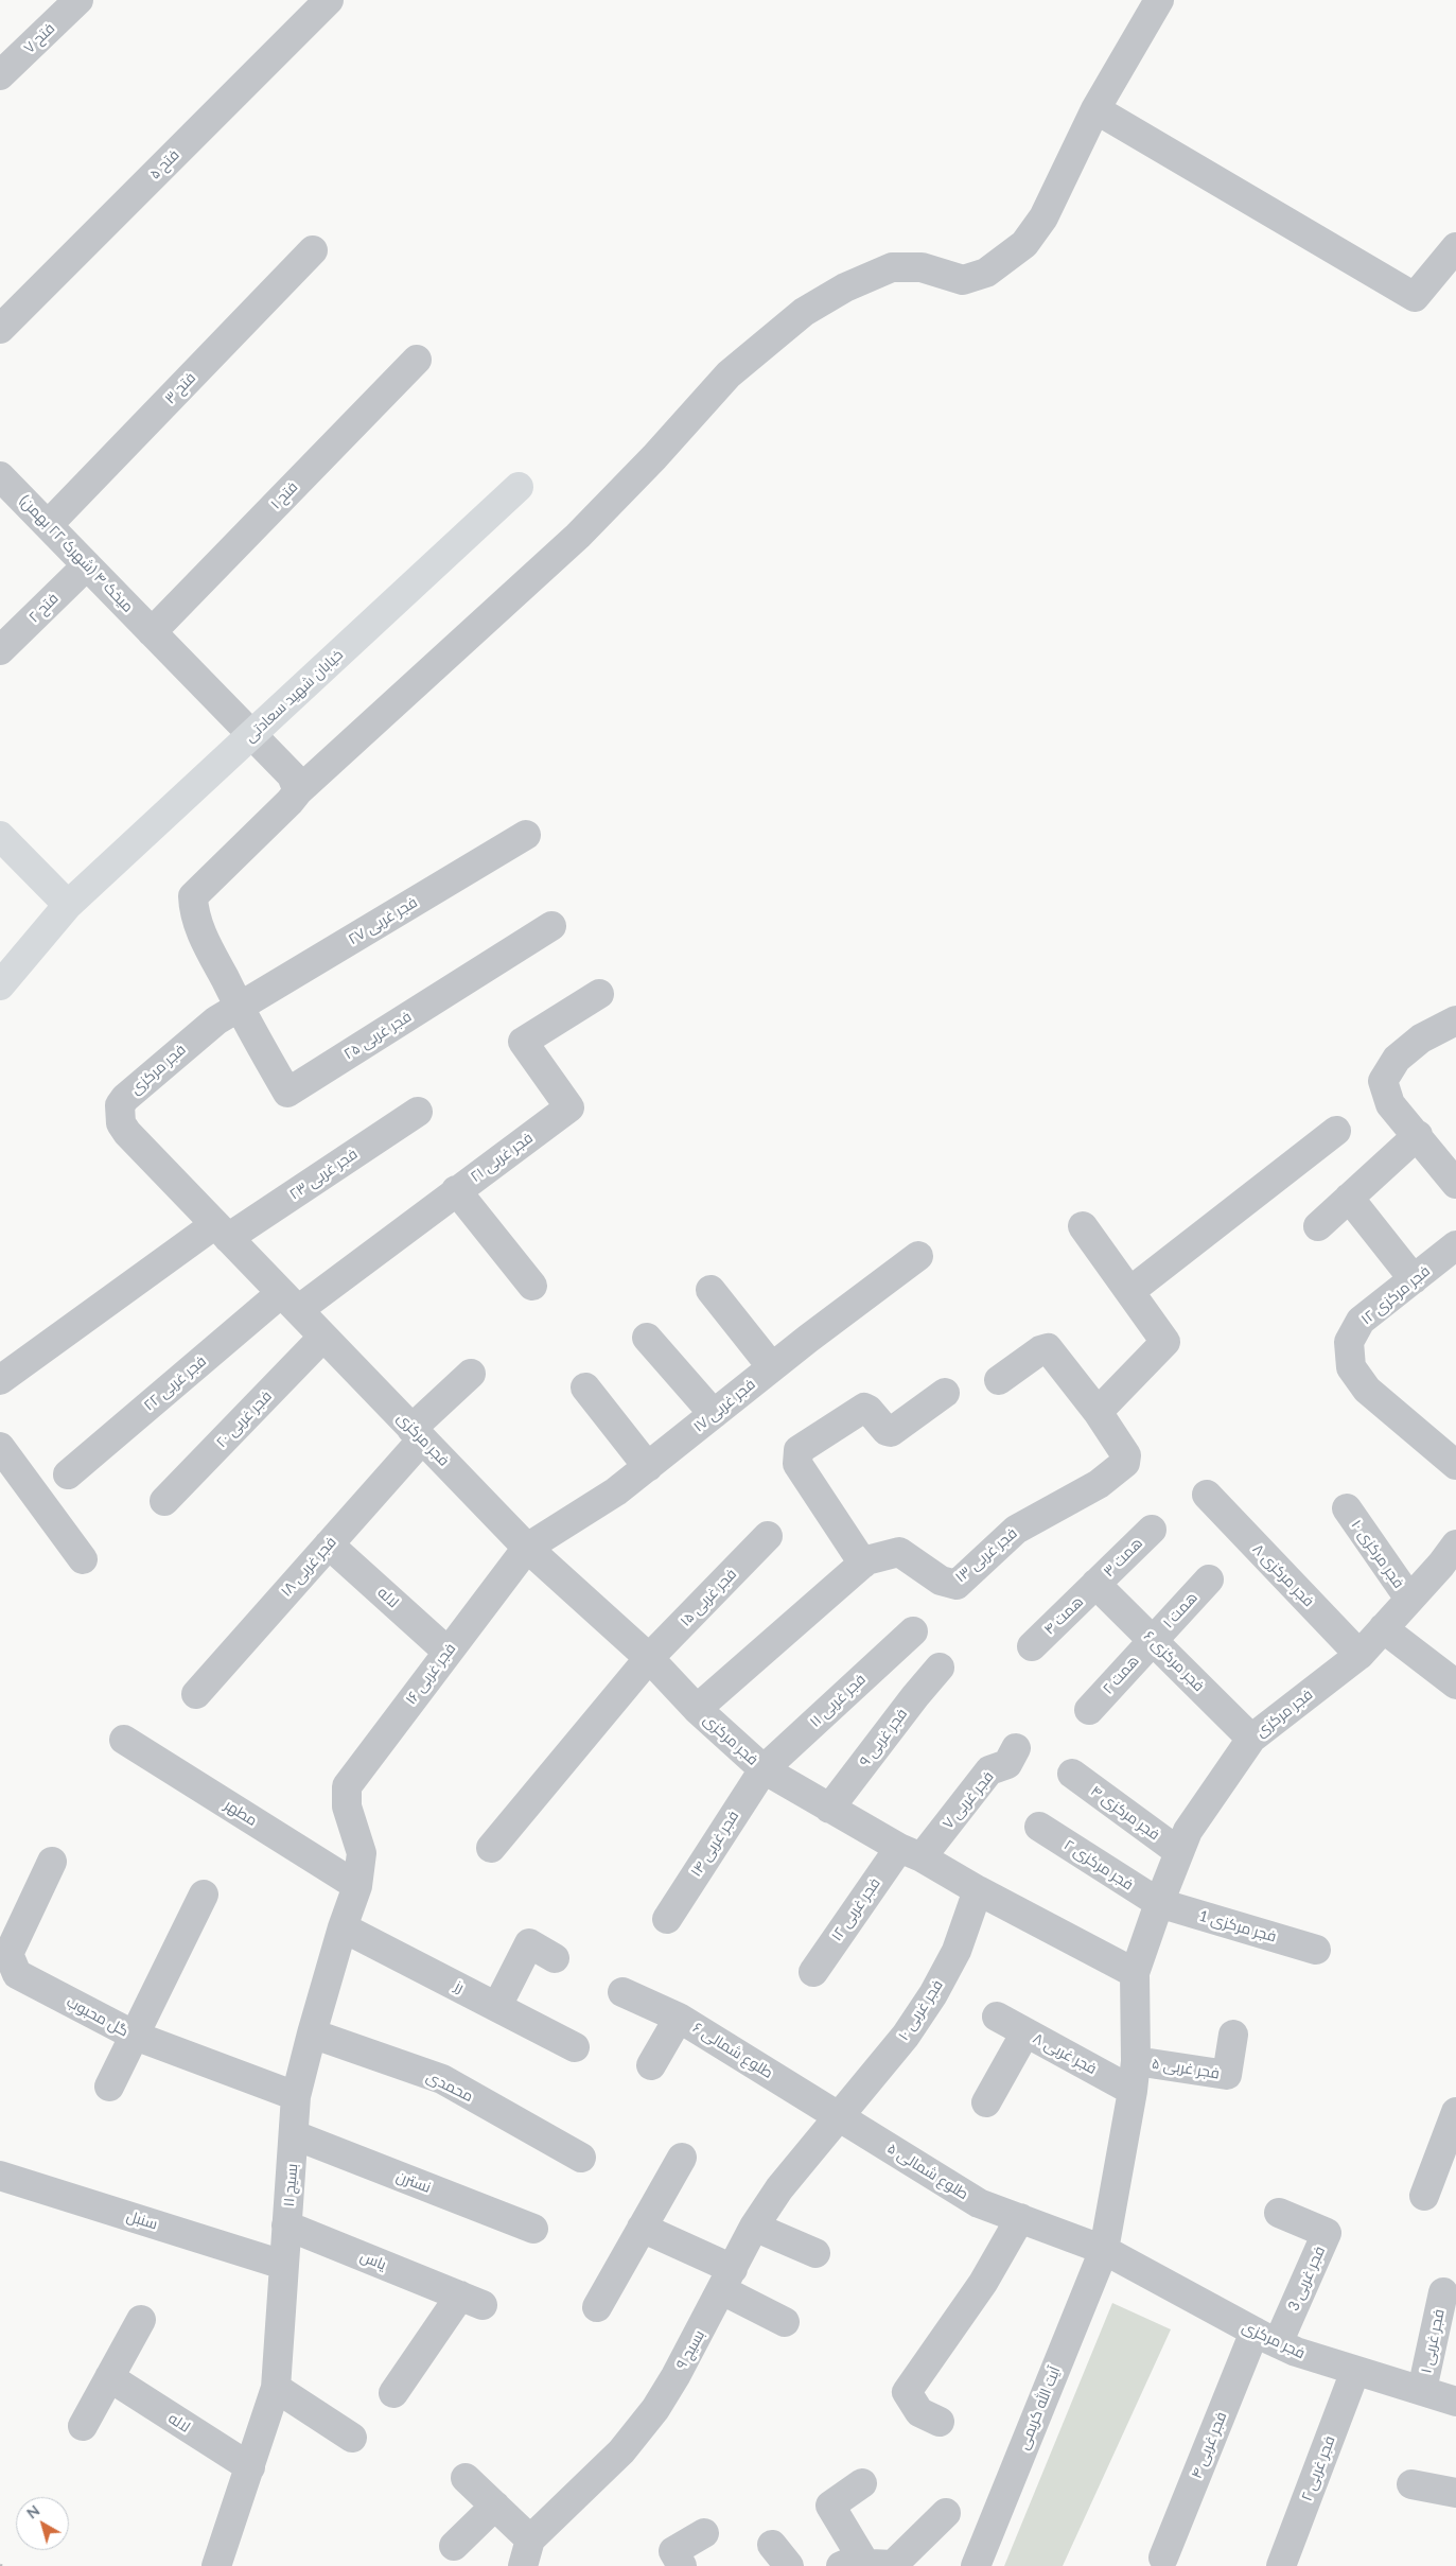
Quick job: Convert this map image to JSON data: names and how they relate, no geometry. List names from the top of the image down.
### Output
{
  "streets": {
    "main road": ["خیابان شهید سعادتی"],
    "street": [
      "فتح ۷",
      "فتح ۵",
      "فتح ۳",
      "فتح ۱",
      "(شهرک ۲۲ بهمن) میخک ۴",
      "فتح ۲",
      "فجر غربی ۲۷",
      "فجر غربی ۲۵",
      "فجر مرکزی",
      "فجر غربی ۲۱",
      "فجر غربی ۲۳",
      "فجر مرکزی ۱۲",
      "فجر غربی ۲۲",
      "فجر غربی ۱۷",
      "فجر غربی ۲۰",
      "فجر مرکزی ۱۰",
      "فجر غربی ۱۳",
      "همت ۳",
      "فجر غربی ۱۸",
      "فجر مرکزی ۸",
      "لاله",
      "فجر غربی ۱۵",
      "همت ۱",
      "همت ۴",
      "فجر مرکزی ۶",
      "فجر غربی ۱۶",
      "همت ۲",
      "فجر غربی ۱۱",
      "فجر غربی ۹",
      "فجر غربی ۷",
      "مطهر",
      "فجر مرکزی ۴",
      "فجر غربی ۱۴",
      "فجر مرکزی ۲",
      "فجر غربی ۱۲",
      "فجر مرکزی 1",
      "رز",
      "فجر غربی ۱۰",
      "گل محبوب",
      "طلوع شمالی ۶",
      "فجر غربی ۸",
      "فجر غربی ۵",
      "محمدی",
      "طلوع شمالی ۵",
      "نسترن",
      "بسیج ۱۱",
      "سنبل",
      "یاس",
      "فجر غربی 3",
      "فجر غربی ۱",
      "بسیج ۹",
      "آیت الله کریمی",
      "فجر غربی ۴",
      "فجر غربی ۲"
    ]
  },
  "crossings": [
    ["فتح ۳", "(شهرک ۲۲ بهمن) میخک ۴"],
    ["فتح ۱", "(شهرک ۲۲ بهمن) میخک ۴"],
    ["(شهرک ۲۲ بهمن) میخک ۴", "فتح ۲"],
    ["(شهرک ۲۲ بهمن) میخک ۴", "خیابان شهید سعادتی"],
    ["فجر غربی ۲۷", "فجر غربی ۲۵"],
    ["فجر غربی ۲۷", "فجر مرکزی"],
    ["فجر غربی ۲۵", "فجر مرکزی"],
    ["فجر مرکزی", "فجر غربی ۲۱"],
    ["فجر مرکزی", "فجر غربی ۲۳"],
    ["فجر مرکزی", "فجر غربی ۲۲"],
    ["فجر مرکزی", "فجر غربی ۱۷"],
    ["فجر مرکزی", "فجر غربی ۲۰"],
    ["فجر مرکزی", "فجر مرکزی ۱۰"],
    ["فجر مرکزی", "فجر غربی ۱۳"],
    ["فجر مرکزی", "فجر غربی ۱۸"],
    ["فجر مرکزی", "فجر مرکزی ۸"],
    ["فجر مرکزی", "فجر غربی ۱۵"],
    ["فجر مرکزی", "فجر مرکزی ۶"],
    ["فجر مرکزی", "فجر غربی ۱۶"],
    ["فجر مرکزی", "فجر غربی ۱۱"],
    ["فجر مرکزی", "فجر غربی ۹"],
    ["فجر مرکزی", "فجر غربی ۷"],
    ["فجر مرکزی", "فجر مرکزی ۴"],
    ["فجر مرکزی", "فجر غربی ۱۴"],
    ["فجر مرکزی", "فجر مرکزی ۲"],
    ["فجر مرکزی", "فجر غربی ۱۲"],
    ["فجر مرکزی", "فجر مرکزی 1"],
    ["فجر مرکزی", "فجر غربی ۱۰"],
    ["فجر مرکزی", "فجر غربی ۸"],
    ["فجر مرکزی", "فجر غربی ۵"],
    ["فجر مرکزی", "طلوع شمالی ۵"],
    ["فجر مرکزی", "فجر غربی 3"],
    ["فجر مرکزی", "فجر غربی ۱"],
    ["فجر مرکزی", "آیت الله کریمی"],
    ["فجر مرکزی", "فجر غربی ۴"],
    ["فجر مرکزی", "فجر غربی ۲"],
    ["فجر غربی ۲۱", "فجر غربی ۲۲"],
    ["فجر غربی ۱۷", "فجر غربی ۱۶"],
    ["همت ۳", "همت ۴"],
    ["همت ۳", "فجر مرکزی ۶"],
    ["فجر غربی ۱۸", "لاله"],
    ["لاله", "فجر غربی ۱۶"],
    ["لاله", "بسیج ۱۱"],
    ["همت ۱", "فجر مرکزی ۶"],
    ["همت ۱", "همت ۲"],
    ["همت ۴", "فجر مرکزی ۶"],
    ["فجر مرکزی ۶", "همت ۲"],
    ["فجر غربی ۱۶", "بسیج ۱۱"],
    ["فجر غربی ۱۱", "فجر غربی ۱۴"],
    ["فجر غربی ۷", "فجر غربی ۱۲"],
    ["مطهر", "بسیج ۱۱"],
    ["فجر مرکزی ۲", "فجر مرکزی 1"],
    ["رز", "بسیج ۱۱"],
    ["فجر غربی ۱۰", "طلوع شمالی ۶"],
    ["فجر غربی ۱۰", "طلوع شمالی ۵"],
    ["فجر غربی ۱۰", "بسیج ۹"],
    ["گل محبوب", "بسیج ۱۱"],
    ["طلوع شمالی ۶", "طلوع شمالی ۵"],
    ["طلوع شمالی ۶", "بسیج ۹"],
    ["فجر غربی ۸", "آیت الله کریمی"],
    ["محمدی", "بسیج ۱۱"],
    ["طلوع شمالی ۵", "بسیج ۹"],
    ["طلوع شمالی ۵", "آیت الله کریمی"],
    ["نسترن", "بسیج ۱۱"],
    ["بسیج ۱۱", "سنبل"],
    ["بسیج ۱۱", "یاس"],
    ["فجر غربی 3", "فجر غربی ۴"]
  ],
  "north": "top left"
}
